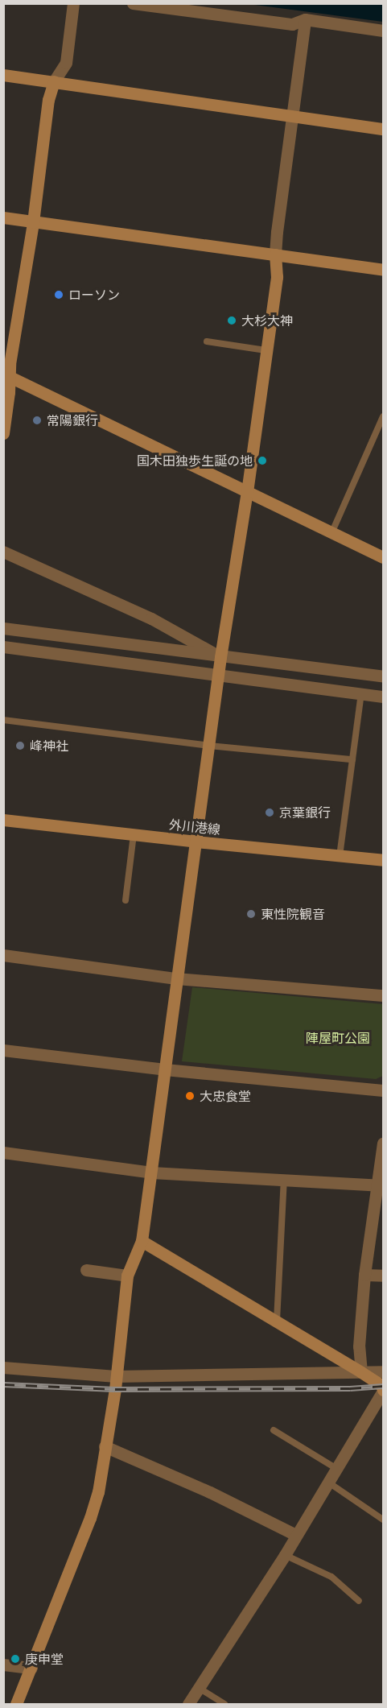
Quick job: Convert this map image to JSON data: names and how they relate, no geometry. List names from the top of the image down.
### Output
{
  "streets": {
    "street": ["外川港線"]
  },
  "parks": ["陣屋町公園"],
  "places": [
    "ローソン",
    "大杉大神",
    "常陽銀行",
    "国木田独歩生誕の地",
    "峰神社",
    "京葉銀行",
    "東性院観音",
    "大忠食堂",
    "庚申堂"
  ]
}
